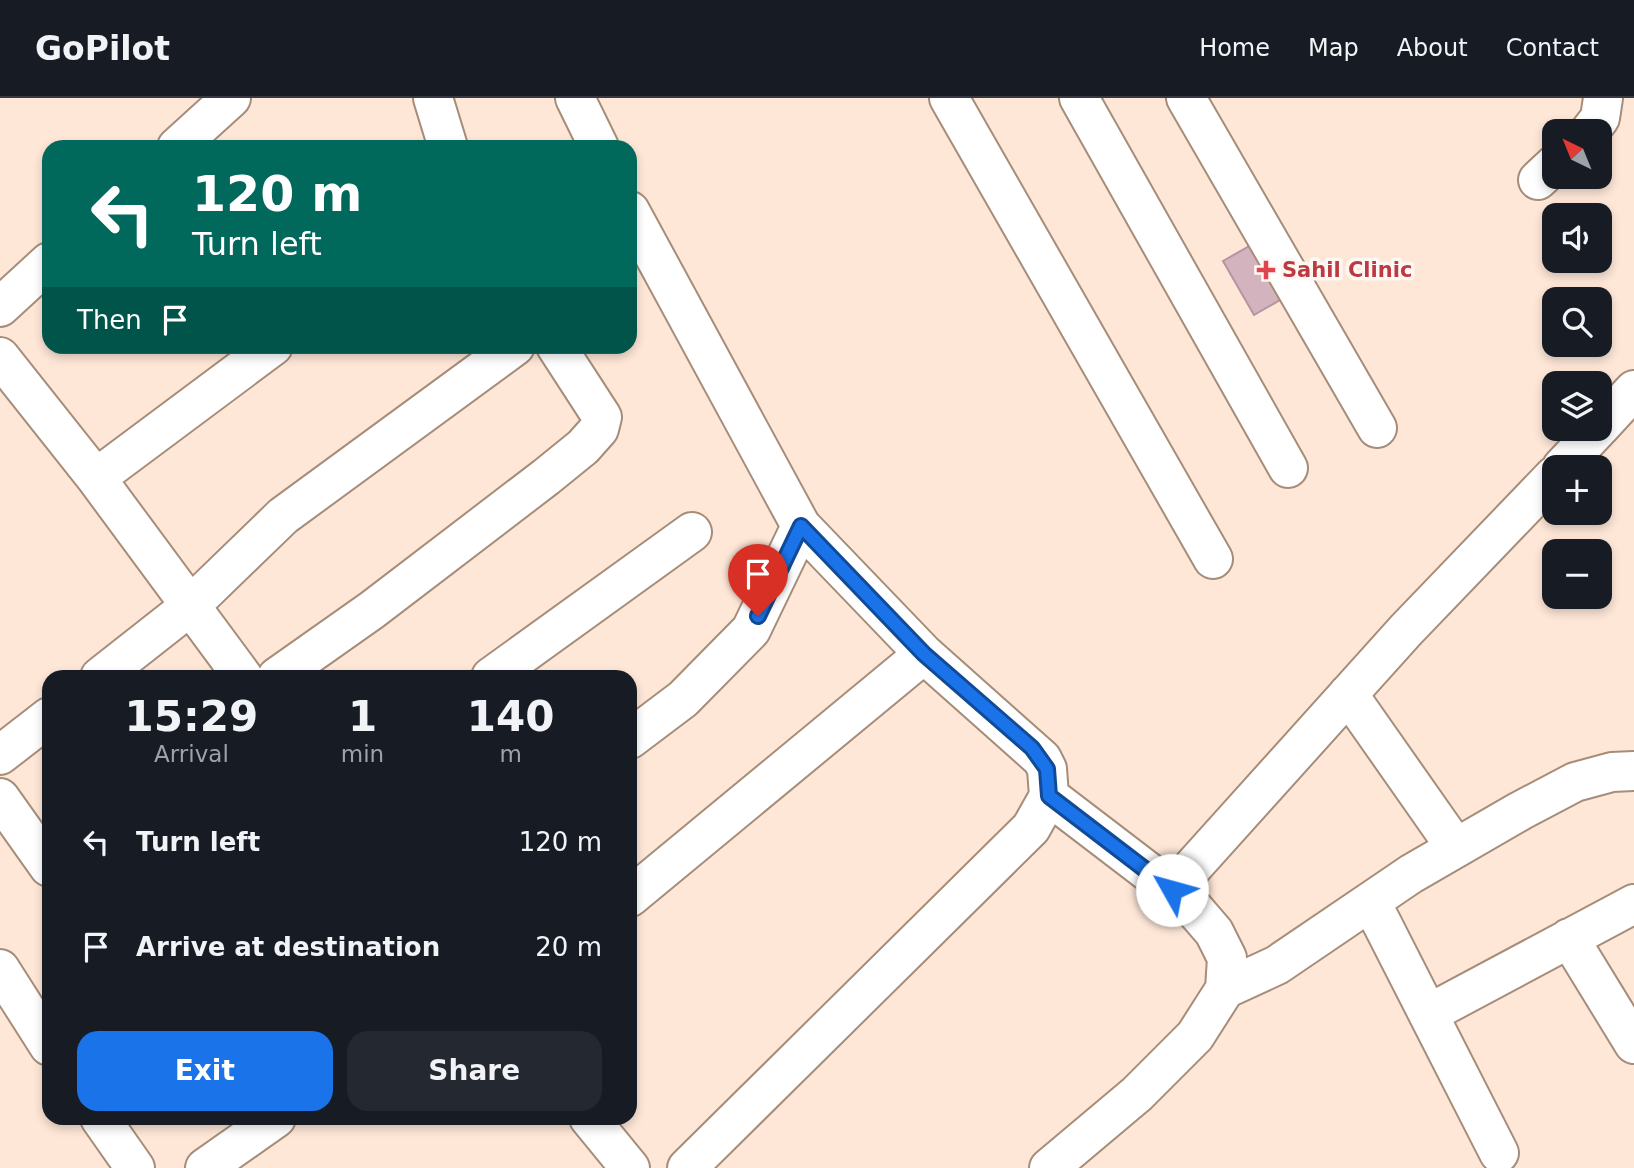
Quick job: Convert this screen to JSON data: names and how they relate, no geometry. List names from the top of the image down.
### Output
{
  "places": {
    "health": ["Sahil Clinic"]
  },
  "north": "top left",
  "page": {
    "header": "GoPilot",
    "nav": [
      "Home",
      "Map",
      "About",
      "Contact"
    ],
    "map_buttons": ["+", "−"],
    "turn": ["120 m", "Turn left"],
    "then": "Then",
    "eta": [
      "15:29",
      "Arrival",
      "1",
      "min",
      "140",
      "m"
    ],
    "list": [
      {
        "name": "Turn left",
        "value": "120 m"
      },
      {
        "name": "Arrive at destination",
        "value": "20 m"
      }
    ],
    "buttons": ["Exit", "Share"]
  }
}
